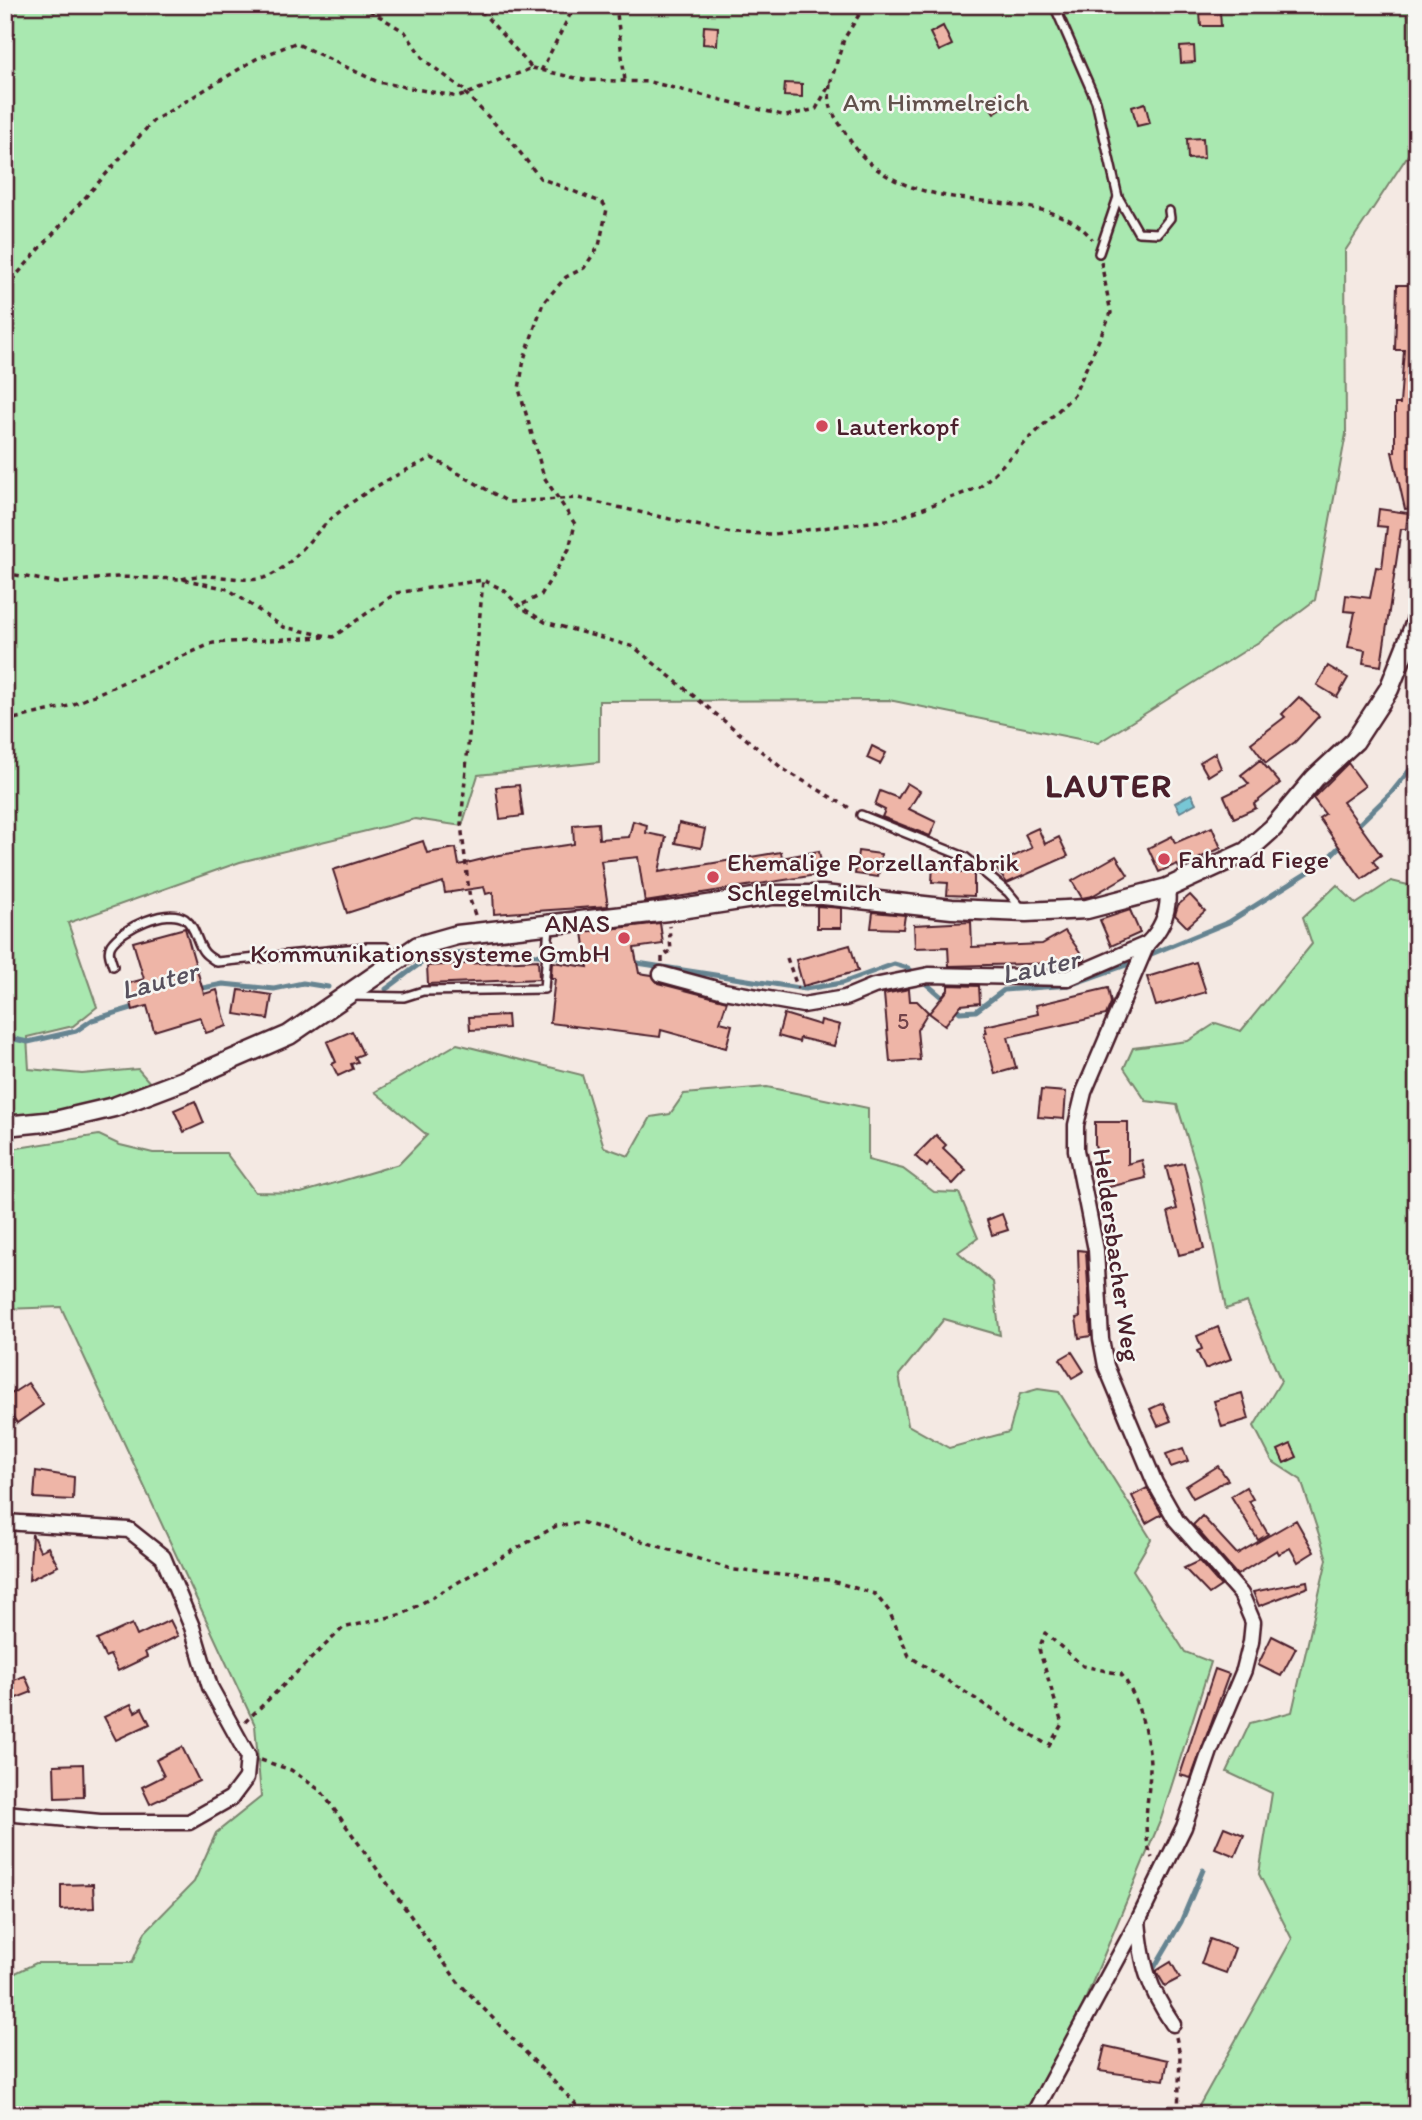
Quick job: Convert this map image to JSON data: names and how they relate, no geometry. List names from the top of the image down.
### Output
{
  "streets": {
    "street": ["Heldersbacher Weg"]
  },
  "districts": ["LAUTER"],
  "water": ["Lauter"],
  "parks": ["Am Himmelreich"],
  "places": [
    "Lauterkopf",
    "Fahrrad Fiege",
    "Ehemalige Porzellanfabrik Schlegelmilch",
    "ANAS Kommunikationssysteme GmbH"
  ],
  "house_numbers": ["5"]
}
